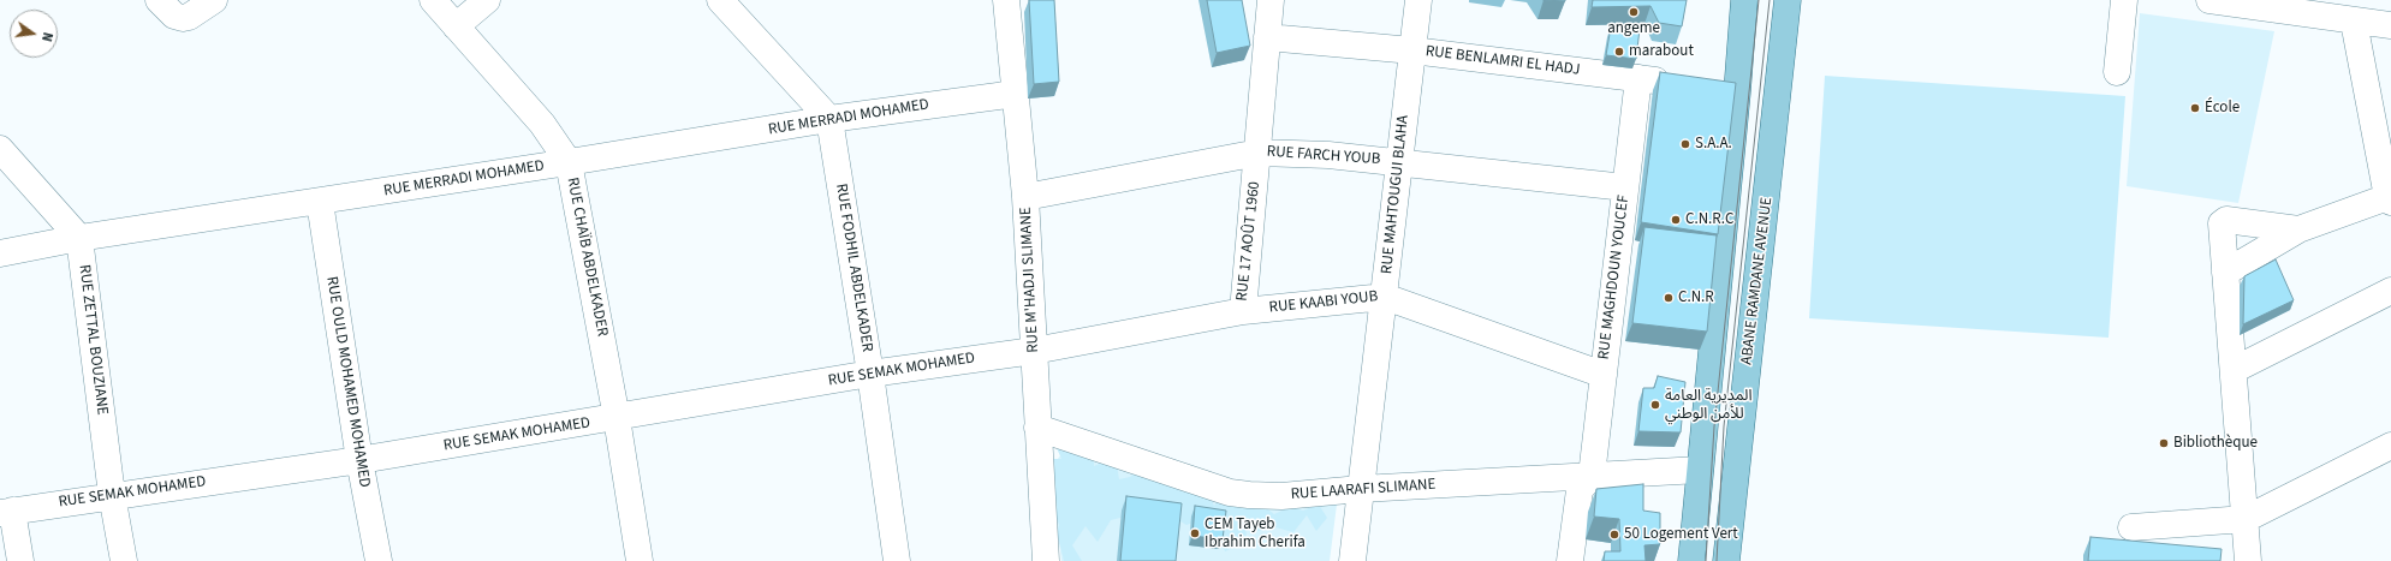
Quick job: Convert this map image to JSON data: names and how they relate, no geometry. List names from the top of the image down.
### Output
{
  "streets": {
    "main road": ["ABANE RAMDANE AVENUE"],
    "street": [
      "RUE BENLAMRI EL HADJ",
      "RUE MERRADI MOHAMED",
      "RUE FARCH YOUB",
      "RUE MAHTOUGUI BLAHA",
      "RUE 17 AOÛT 1960",
      "RUE CHAÏB ABDELKADER",
      "RUE FODHIL ABDELKADER",
      "RUE MAGHDOUN YOUCEF",
      "RUE M'HADJI SLIMANE",
      "RUE KAABI YOUB",
      "RUE ZETTAL BOUZIANE",
      "RUE SEMAK MOHAMED",
      "RUE OULD MOHAMED MOHAMED",
      "RUE LAARAFI SLIMANE"
    ]
  },
  "crossings": [
    ["RUE BENLAMRI EL HADJ", "RUE MAHTOUGUI BLAHA"],
    ["RUE BENLAMRI EL HADJ", "RUE 17 AOÛT 1960"],
    ["RUE BENLAMRI EL HADJ", "RUE MAGHDOUN YOUCEF"],
    ["RUE MERRADI MOHAMED", "RUE CHAÏB ABDELKADER"],
    ["RUE MERRADI MOHAMED", "RUE FODHIL ABDELKADER"],
    ["RUE MERRADI MOHAMED", "RUE M'HADJI SLIMANE"],
    ["RUE MERRADI MOHAMED", "RUE ZETTAL BOUZIANE"],
    ["RUE MERRADI MOHAMED", "RUE OULD MOHAMED MOHAMED"],
    ["RUE FARCH YOUB", "RUE MAHTOUGUI BLAHA"],
    ["RUE FARCH YOUB", "RUE 17 AOÛT 1960"],
    ["RUE FARCH YOUB", "RUE MAGHDOUN YOUCEF"],
    ["RUE FARCH YOUB", "RUE M'HADJI SLIMANE"],
    ["RUE MAHTOUGUI BLAHA", "RUE KAABI YOUB"],
    ["RUE MAHTOUGUI BLAHA", "RUE LAARAFI SLIMANE"],
    ["RUE 17 AOÛT 1960", "RUE KAABI YOUB"],
    ["RUE CHAÏB ABDELKADER", "RUE SEMAK MOHAMED"],
    ["RUE FODHIL ABDELKADER", "RUE SEMAK MOHAMED"],
    ["RUE MAGHDOUN YOUCEF", "RUE KAABI YOUB"],
    ["RUE MAGHDOUN YOUCEF", "RUE LAARAFI SLIMANE"],
    ["RUE M'HADJI SLIMANE", "RUE KAABI YOUB"],
    ["RUE M'HADJI SLIMANE", "RUE SEMAK MOHAMED"],
    ["RUE M'HADJI SLIMANE", "RUE LAARAFI SLIMANE"],
    ["RUE KAABI YOUB", "RUE SEMAK MOHAMED"],
    ["RUE ZETTAL BOUZIANE", "RUE SEMAK MOHAMED"],
    ["RUE SEMAK MOHAMED", "RUE OULD MOHAMED MOHAMED"]
  ],
  "places": [
    "angeme",
    "marabout",
    "École",
    "S.A.A.",
    "C.N.R.C",
    "C.N.R",
    "المديرية العامة للأمن الوطني",
    "Bibliothèque",
    "CEM Tayeb Ibrahim Cherifa",
    "50 Logement Vert"
  ],
  "north": "right"
}
